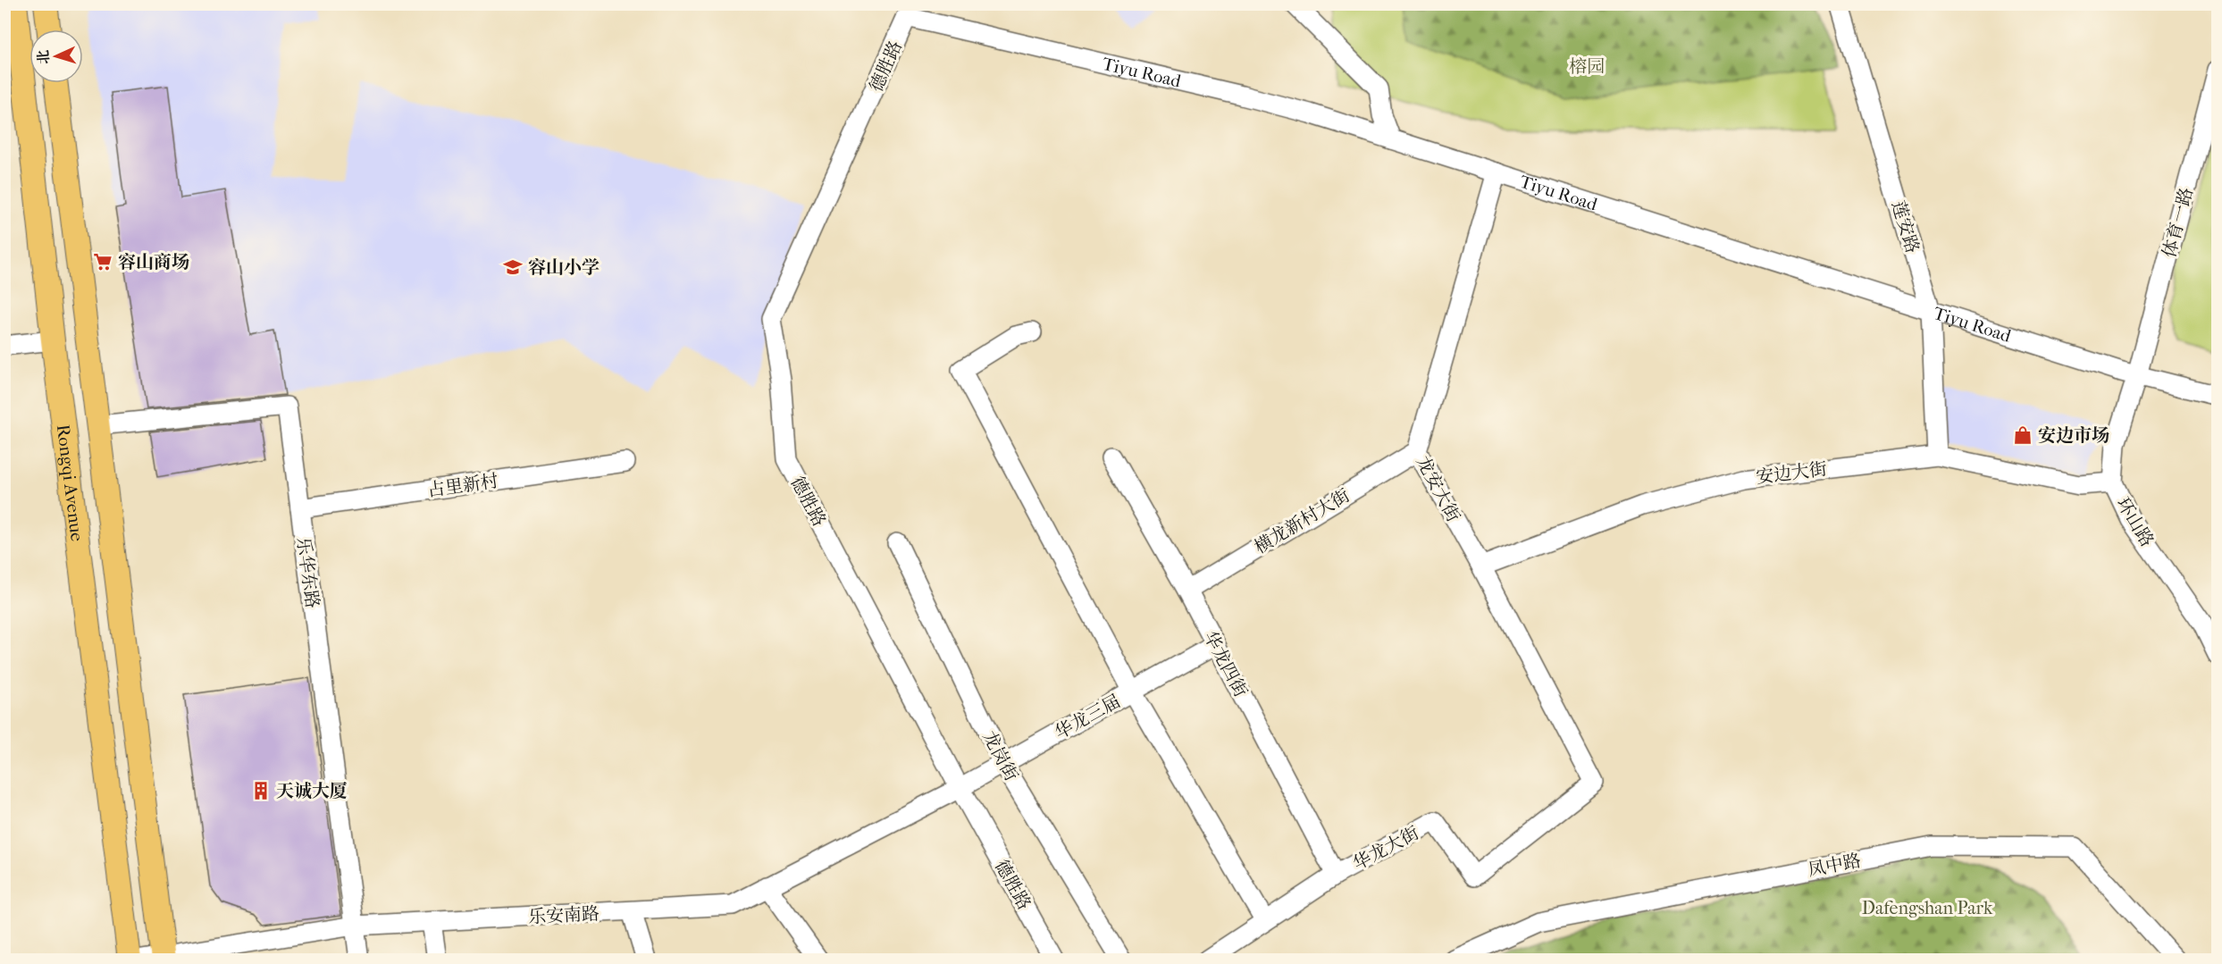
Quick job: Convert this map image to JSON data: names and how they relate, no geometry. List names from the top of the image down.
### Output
{
  "streets": {
    "main road": ["Rongqi Avenue"],
    "street": [
      "德胜路",
      "Tiyu Road",
      "体育一路",
      "莲安路",
      "安边大街",
      "占里新村",
      "龙安大街",
      "横龙新村大街",
      "环山路",
      "乐华东路",
      "华龙四街",
      "华龙三届",
      "龙岗街",
      "华龙大街",
      "凤中路",
      "乐安南路"
    ]
  },
  "crossings": [
    ["德胜路", "Tiyu Road"],
    ["德胜路", "华龙三届"],
    ["德胜路", "乐安南路"],
    ["Tiyu Road", "体育一路"],
    ["Tiyu Road", "莲安路"],
    ["Tiyu Road", "龙安大街"],
    ["Tiyu Road", "环山路"],
    ["体育一路", "环山路"],
    ["莲安路", "安边大街"],
    ["安边大街", "龙安大街"],
    ["安边大街", "环山路"],
    ["占里新村", "乐华东路"],
    ["龙安大街", "横龙新村大街"],
    ["龙安大街", "华龙大街"],
    ["横龙新村大街", "华龙四街"],
    ["乐华东路", "乐安南路"],
    ["华龙四街", "华龙三届"],
    ["华龙四街", "华龙大街"],
    ["华龙三届", "龙岗街"],
    ["华龙三届", "乐安南路"]
  ],
  "parks": ["榕园", "Dafengshan Park"],
  "places": {
    "supermarket": ["容山商场"],
    "school or university": ["容山小学"],
    "shop": ["安边市场"],
    "building": ["天诚大厦"]
  },
  "north": "left"
}
